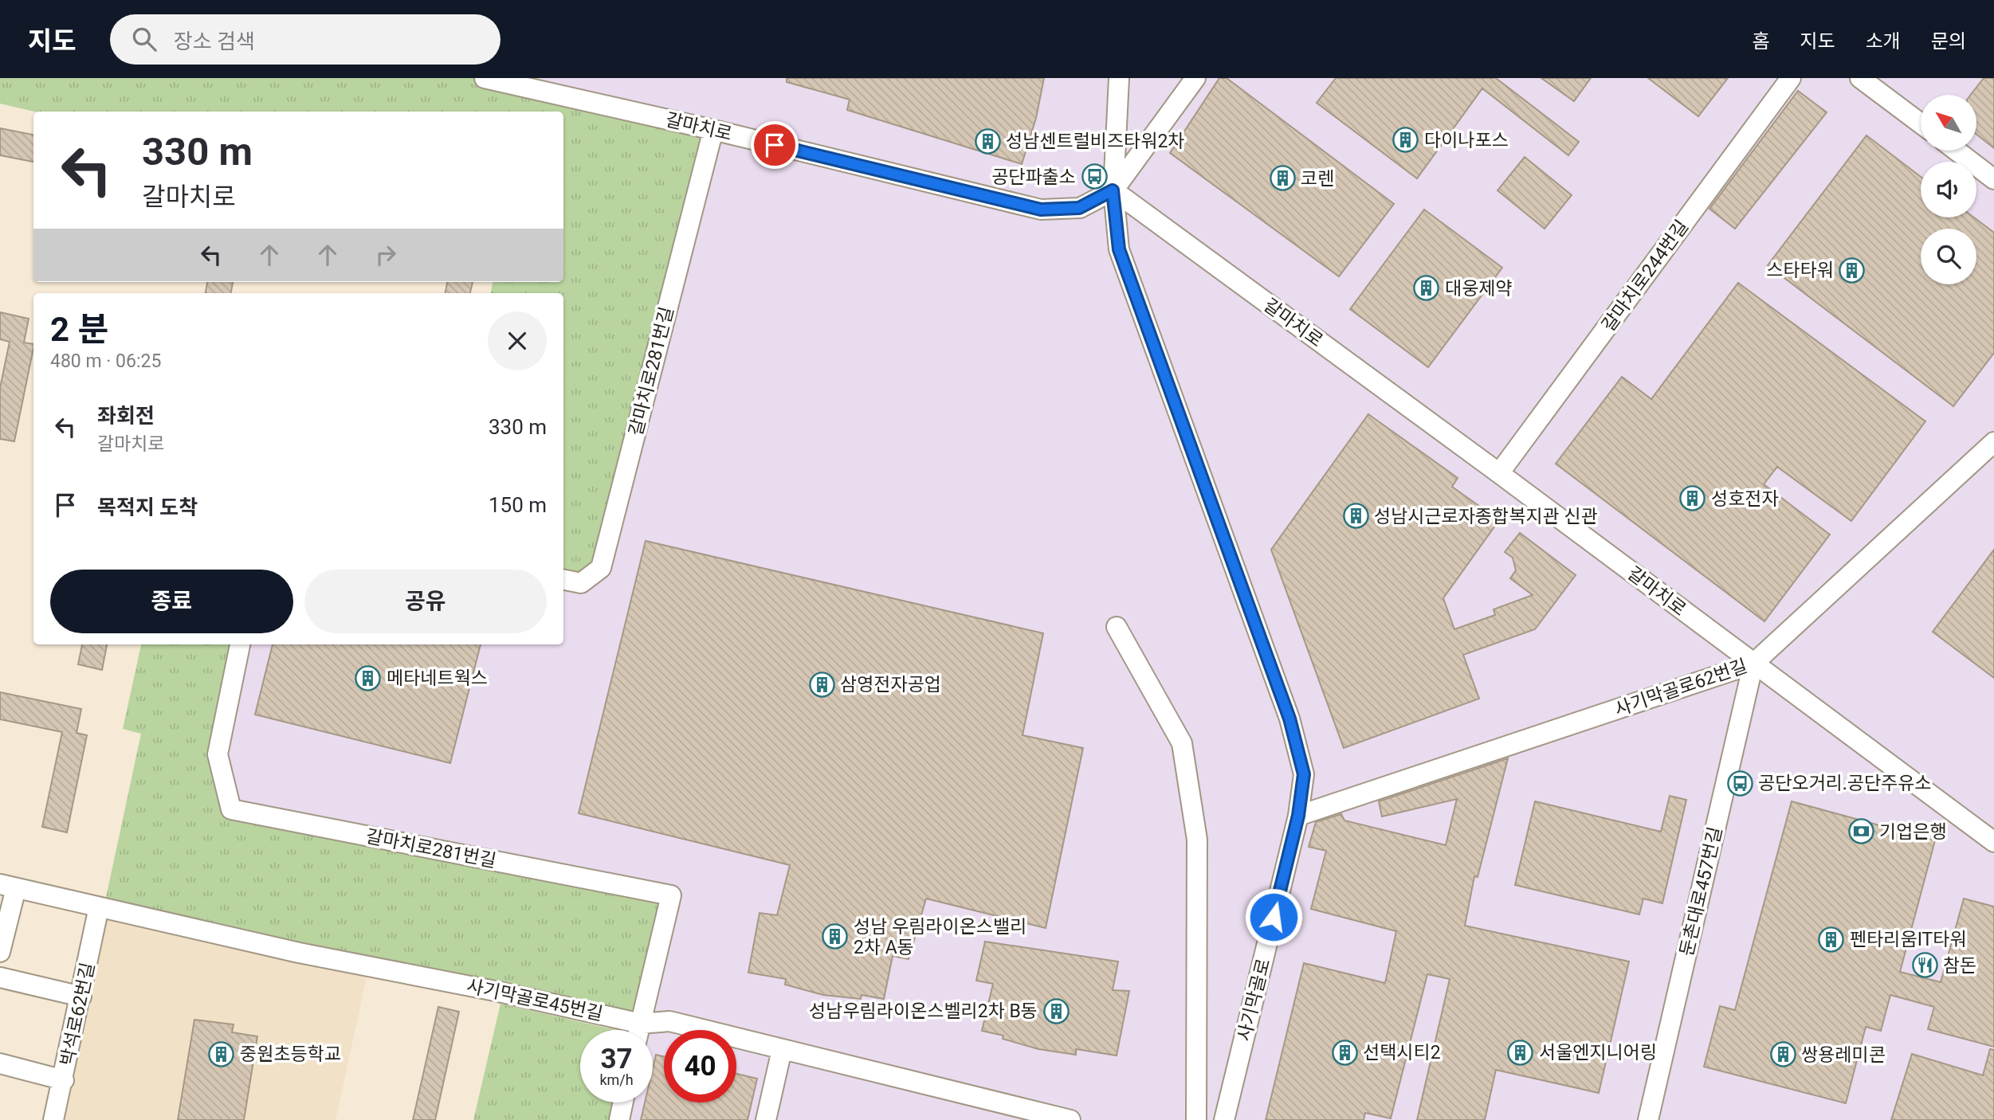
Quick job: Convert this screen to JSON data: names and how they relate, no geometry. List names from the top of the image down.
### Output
{
  "streets": {
    "street": [
      "갈마치로",
      "갈마치로244번길",
      "갈마치로281번길",
      "사기막골로62번길",
      "둔촌대로457번길",
      "사기막골로45번길",
      "사기막골로",
      "박석로62번길"
    ]
  },
  "crossings": [
    ["갈마치로", "갈마치로244번길"],
    ["갈마치로", "갈마치로281번길"],
    ["갈마치로", "사기막골로62번길"],
    ["갈마치로", "둔촌대로457번길"],
    ["갈마치로", "사기막골로"],
    ["갈마치로281번길", "사기막골로45번길"],
    ["사기막골로62번길", "둔촌대로457번길"],
    ["사기막골로62번길", "사기막골로"],
    ["사기막골로45번길", "박석로62번길"]
  ],
  "places": {
    "building": [
      "다이나포스",
      "성남센트럴비즈타워2차",
      "코렌",
      "스타타워",
      "대웅제약",
      "성호전자",
      "성남시근로자종합복지관 신관",
      "메타네트웍스",
      "삼영전자공업",
      "성남 우림라이온스밸리 2차 A동",
      "펜타리움IT타워",
      "성남우림라이온스벨리2차 B동",
      "선택시티2",
      "서울엔지니어링",
      "중원초등학교",
      "쌍용레미콘"
    ],
    "bus stop": ["공단파출소", "공단오거리.공단주유소"],
    "bank": ["기업은행"],
    "restaurant": ["참돈"]
  },
  "north": "top left",
  "page": {
    "header": "지도",
    "search": "장소 검색",
    "nav": [
      "홈",
      "지도",
      "소개",
      "문의"
    ],
    "turn": ["330 m", "갈마치로"],
    "heading": ["2 분", "480 m · 06:25"],
    "list": [
      {
        "name": "좌회전",
        "note": "갈마치로",
        "value": "330 m"
      },
      {
        "name": "목적지 도착",
        "value": "150 m"
      }
    ],
    "buttons": ["종료", "공유"],
    "speed": "37 km/h",
    "limit": "40"
  }
}
